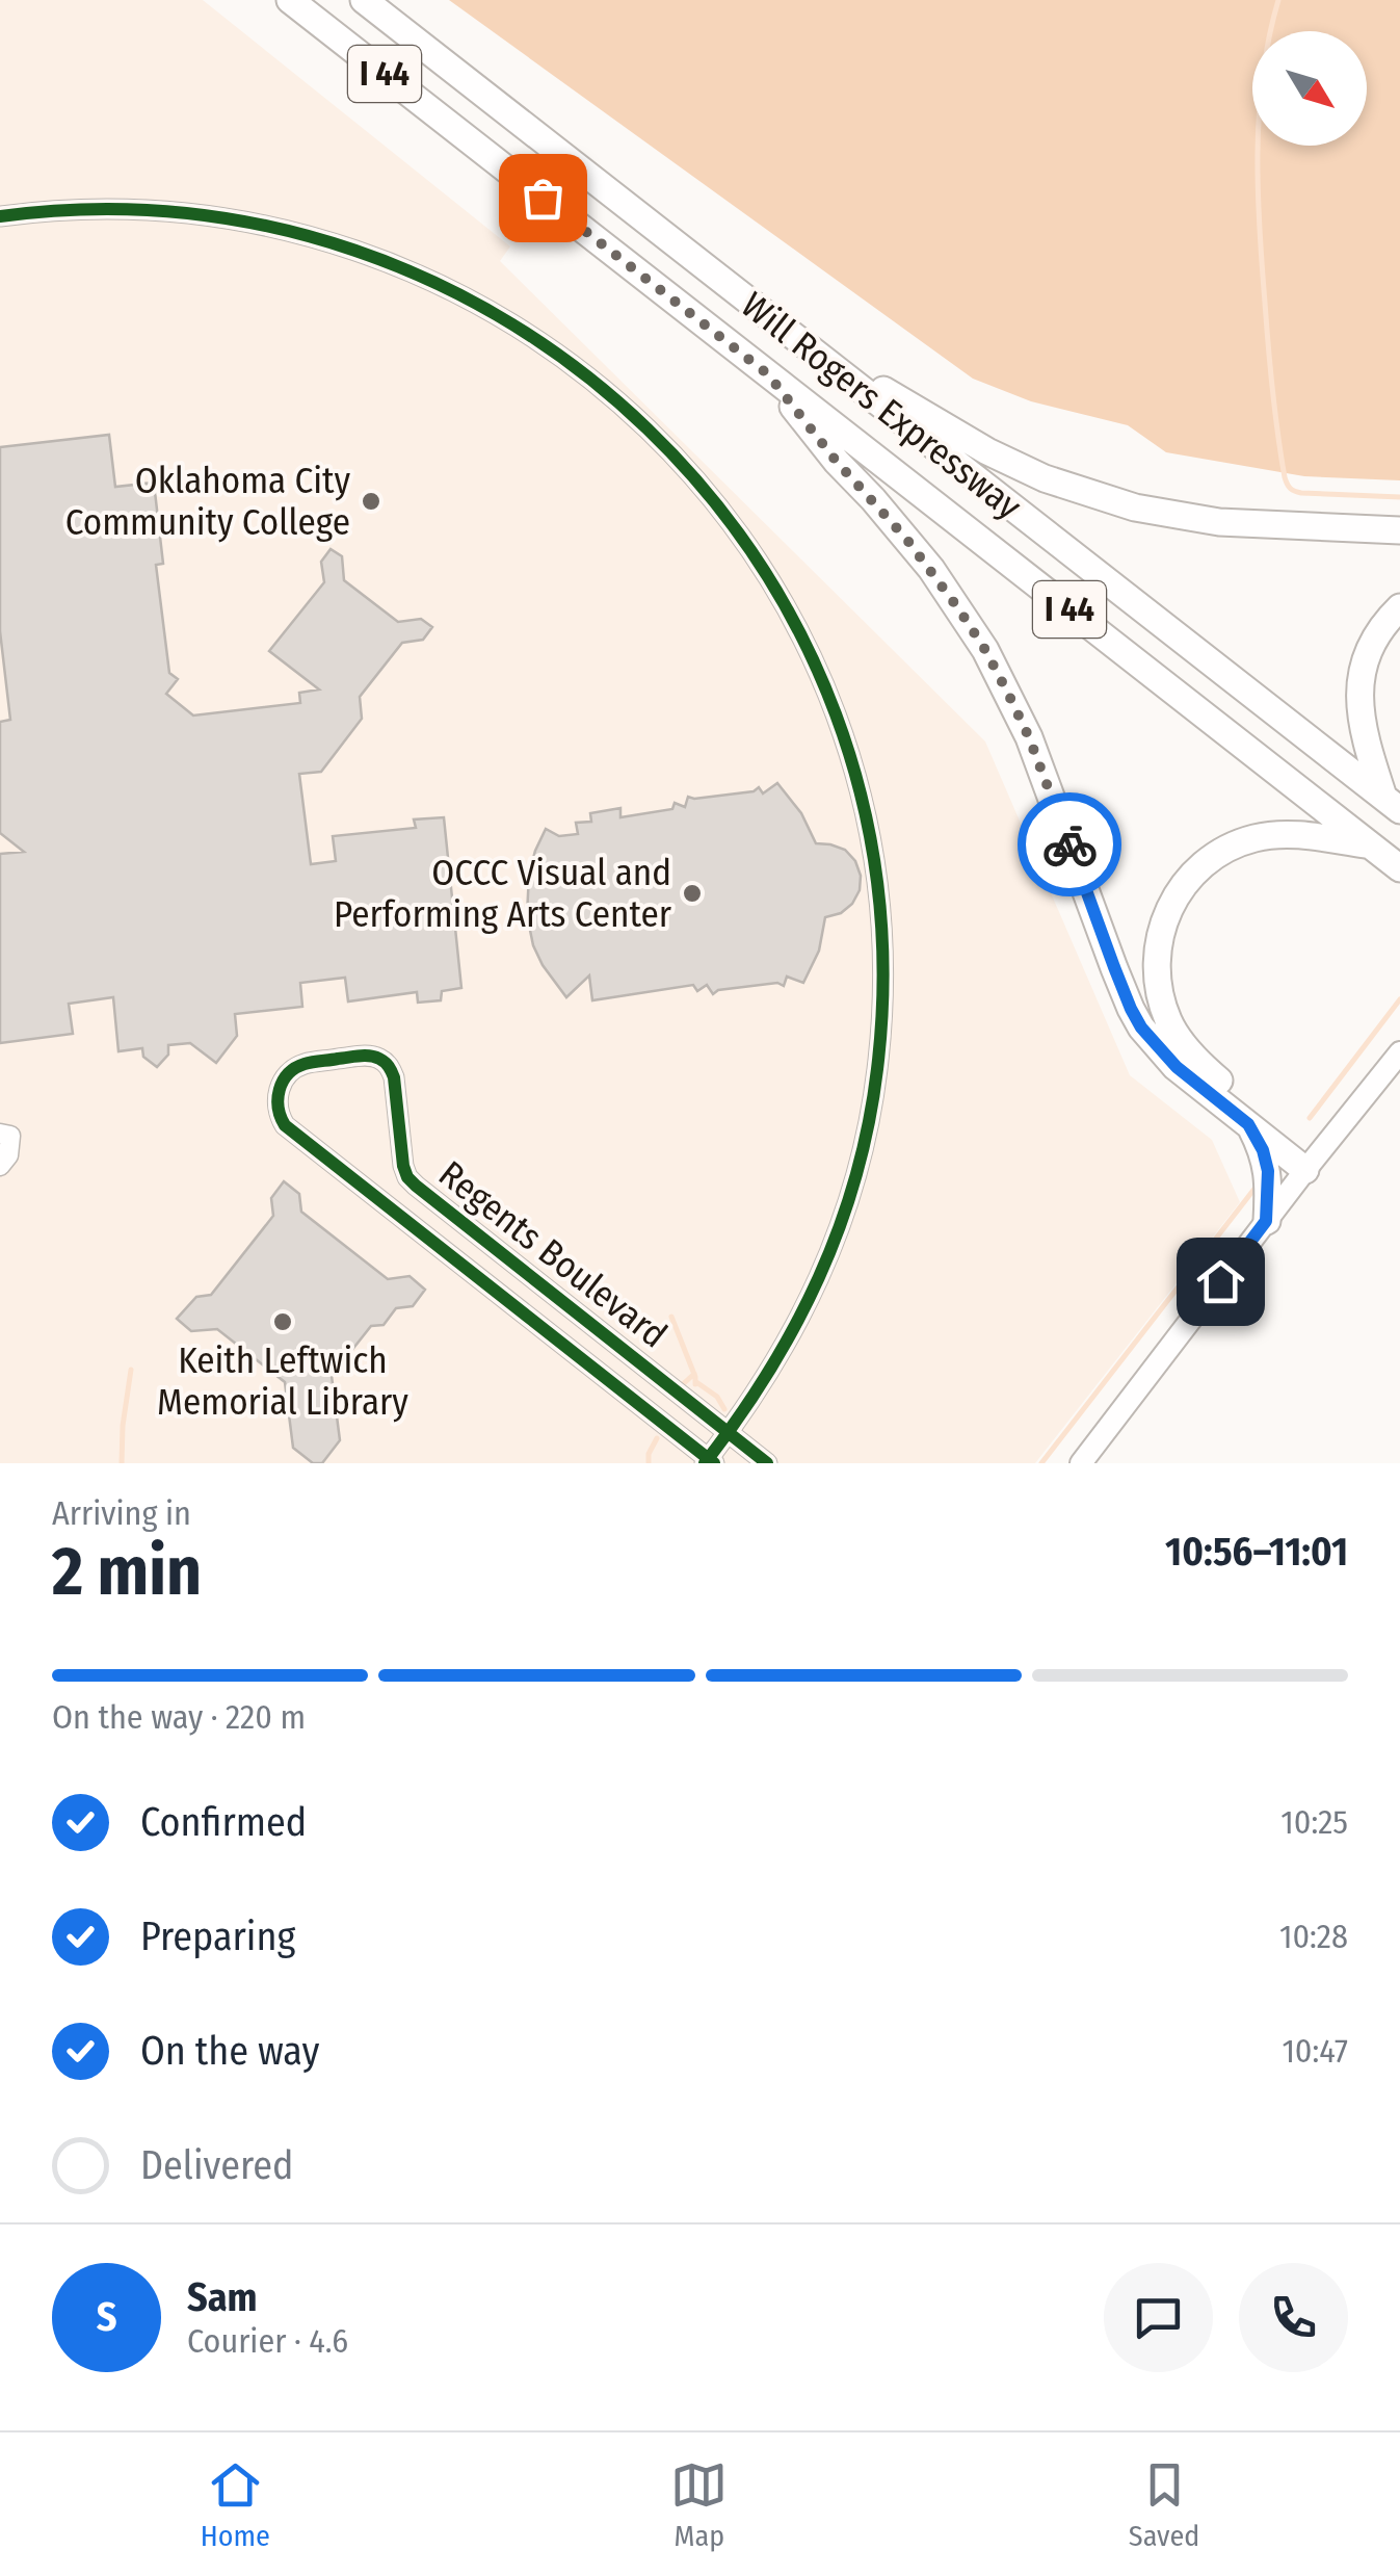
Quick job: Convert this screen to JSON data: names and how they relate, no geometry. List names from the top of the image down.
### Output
{
  "streets": {
    "highway": ["I 44", "Will Rogers Expressway"],
    "street": ["Regents Boulevard"]
  },
  "places": ["Oklahoma City Community College", "OCCC Visual and Performing Arts Center", "Keith Leftwich Memorial Library"],
  "north": "bottom right",
  "page": {
    "heading": ["2 min", "Arriving in", "10:56–11:01"],
    "panel": ["Sam", "Courier · 4.6"],
    "bar": "On the way · 220 m",
    "list": [
      ["Confirmed", "10:25"],
      ["Preparing", "10:28"],
      ["On the way", "10:47"],
      "Delivered"
    ],
    "round": "S",
    "tabs": ["Home", "Map", "Saved"]
  }
}
